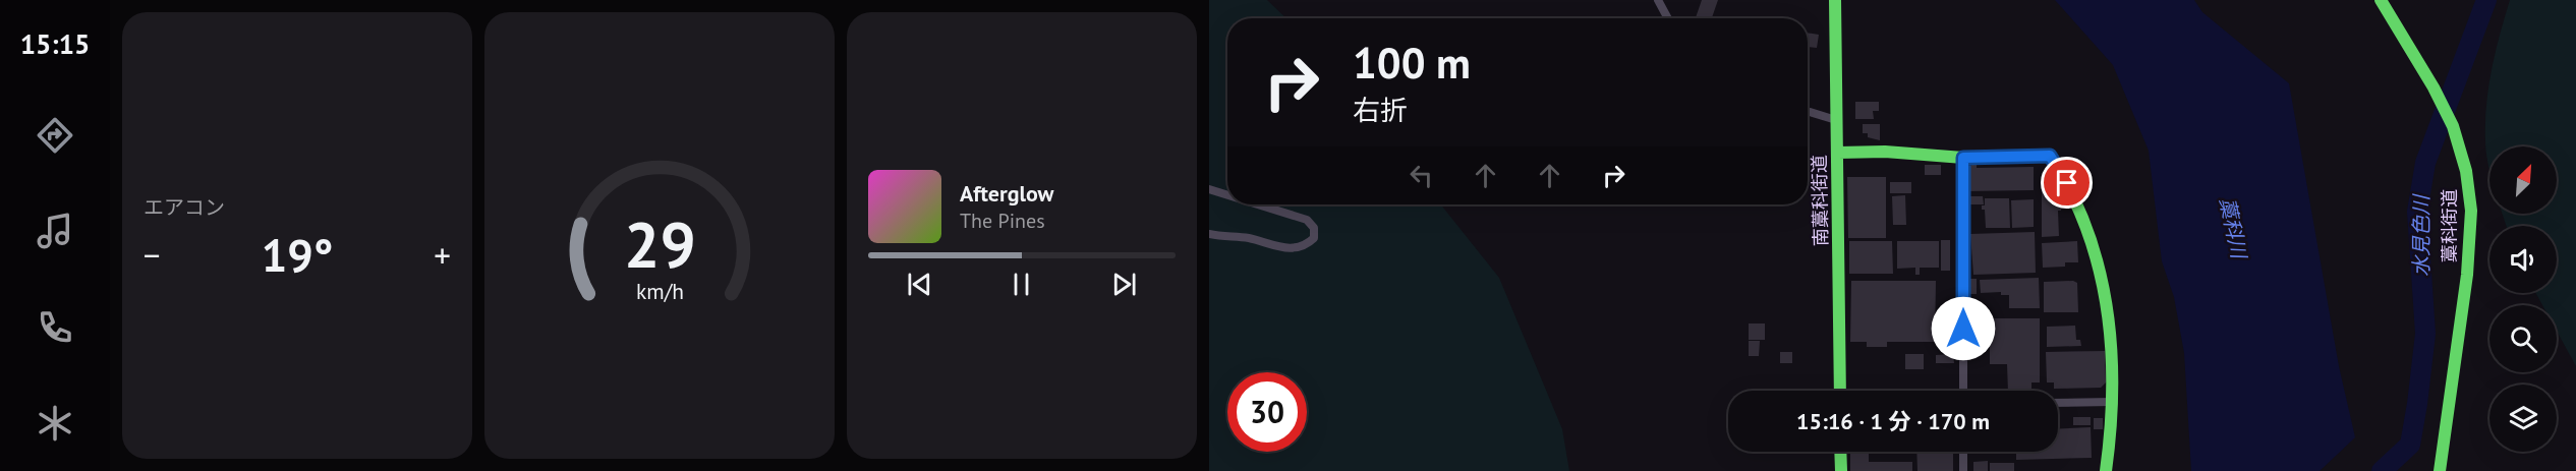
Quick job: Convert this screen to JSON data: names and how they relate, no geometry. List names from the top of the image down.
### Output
{
  "streets": {
    "main road": ["南藁科街道", "藁科街道"]
  },
  "water": ["藁科川", "水見色川"],
  "north": "top right",
  "page": {
    "tabs": "15:15",
    "tile": "エアコン",
    "turn": ["100 m", "右折"],
    "song": ["Afterglow", "The Pines"],
    "heat": ["−", "19°", "+"],
    "limit": "30",
    "trip": "15:16 · 1 分 · 170 m",
    "gauge": ["29", "km/h"]
  }
}
